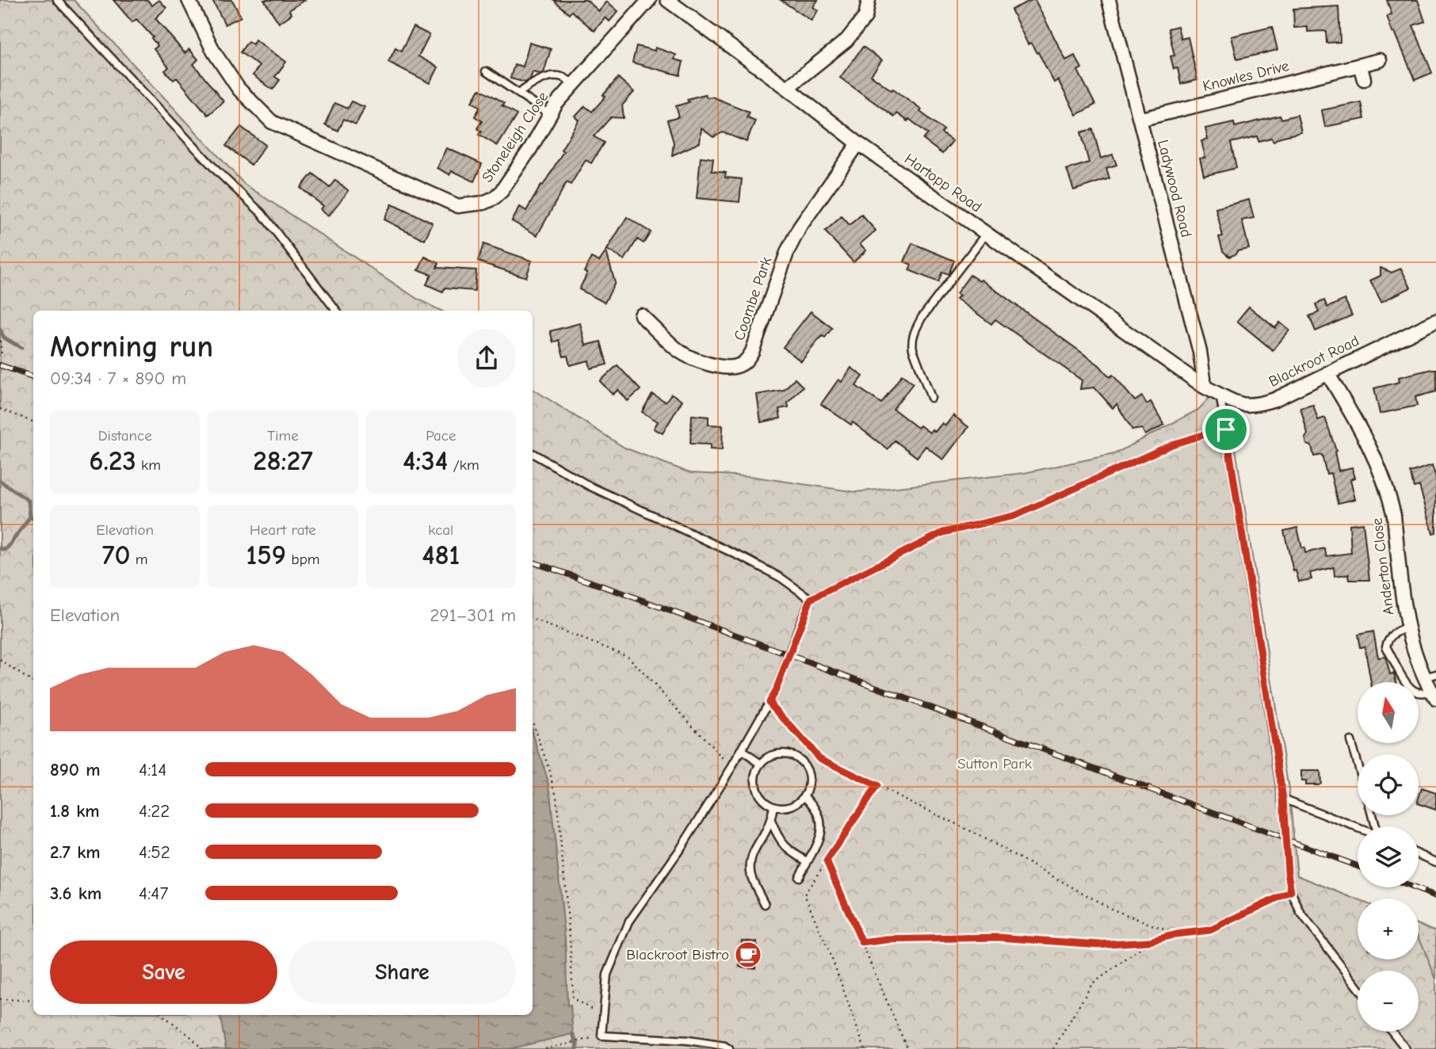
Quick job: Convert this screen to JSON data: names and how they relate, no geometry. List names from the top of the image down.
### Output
{
  "streets": {
    "street": [
      "Knowles Drive",
      "Stoneleigh Close",
      "Hartopp Road",
      "Ladywood Road",
      "Coombe Park",
      "Blackroot Road",
      "Anderton Close"
    ]
  },
  "crossings": [
    ["Knowles Drive", "Ladywood Road"],
    ["Hartopp Road", "Ladywood Road"],
    ["Hartopp Road", "Coombe Park"],
    ["Hartopp Road", "Blackroot Road"],
    ["Ladywood Road", "Blackroot Road"],
    ["Blackroot Road", "Anderton Close"]
  ],
  "parks": ["Sutton Park"],
  "places": {
    "cafe": ["Blackroot Bistro"]
  },
  "north": "top",
  "page": {
    "heading": ["Morning run", "09:34 · 7 × 890 m"],
    "stats": [
      ["Distance", "6.23 km"],
      ["Time", "28:27"],
      ["Pace", "4:34 /km"],
      ["Elevation", "70 m"],
      ["Heart rate", "159 bpm"],
      ["kcal", "481"]
    ],
    "chart": ["Elevation", "291–301 m"],
    "map_buttons": ["+", "−"],
    "list": [
      {
        "name": "890 m",
        "note": "4:14"
      },
      {
        "name": "1.8 km",
        "note": "4:22"
      },
      {
        "name": "2.7 km",
        "note": "4:52"
      },
      {
        "name": "3.6 km",
        "note": "4:47"
      }
    ],
    "buttons": ["Save", "Share"]
  }
}
